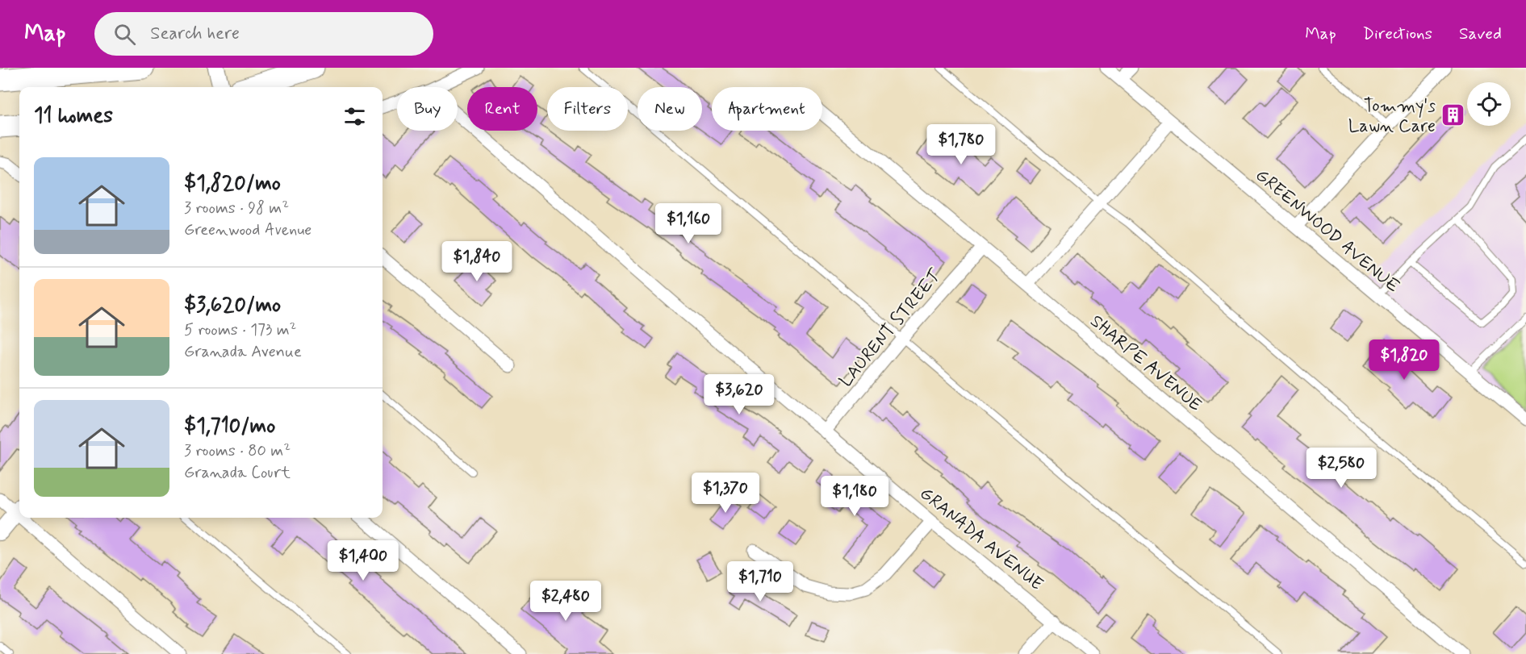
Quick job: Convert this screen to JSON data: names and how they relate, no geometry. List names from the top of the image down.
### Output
{
  "streets": {
    "street": [
      "GREENWOOD AVENUE",
      "LAURENT STREET",
      "SHARPE AVENUE",
      "GRANADA AVENUE"
    ]
  },
  "crossings": [
    ["LAURENT STREET", "SHARPE AVENUE"],
    ["LAURENT STREET", "GRANADA AVENUE"]
  ],
  "places": {
    "building": ["Tommy's Lawn Care"]
  },
  "page": {
    "header": "Map",
    "search": "Search here",
    "nav": ["Map", "Directions", "Saved"],
    "chip": [
      "Buy",
      "Rent",
      "Filters",
      "New",
      "Apartment"
    ],
    "heading": "11 homes",
    "price": [
      "$1,780",
      "$1,160",
      "$1,840",
      "$1,820",
      "$3,620",
      "$2,580",
      "$1,370",
      "$1,180",
      "$1,400",
      "$1,710",
      "$2,480"
    ],
    "list": [
      {
        "name": "$1,820/mo",
        "note": "3 rooms · 98 m² · Greenwood Avenue"
      },
      {
        "name": "$3,620/mo",
        "note": "5 rooms · 173 m² · Granada Avenue"
      },
      {
        "name": "$1,710/mo",
        "note": "3 rooms · 80 m² · Granada Court"
      }
    ]
  }
}
